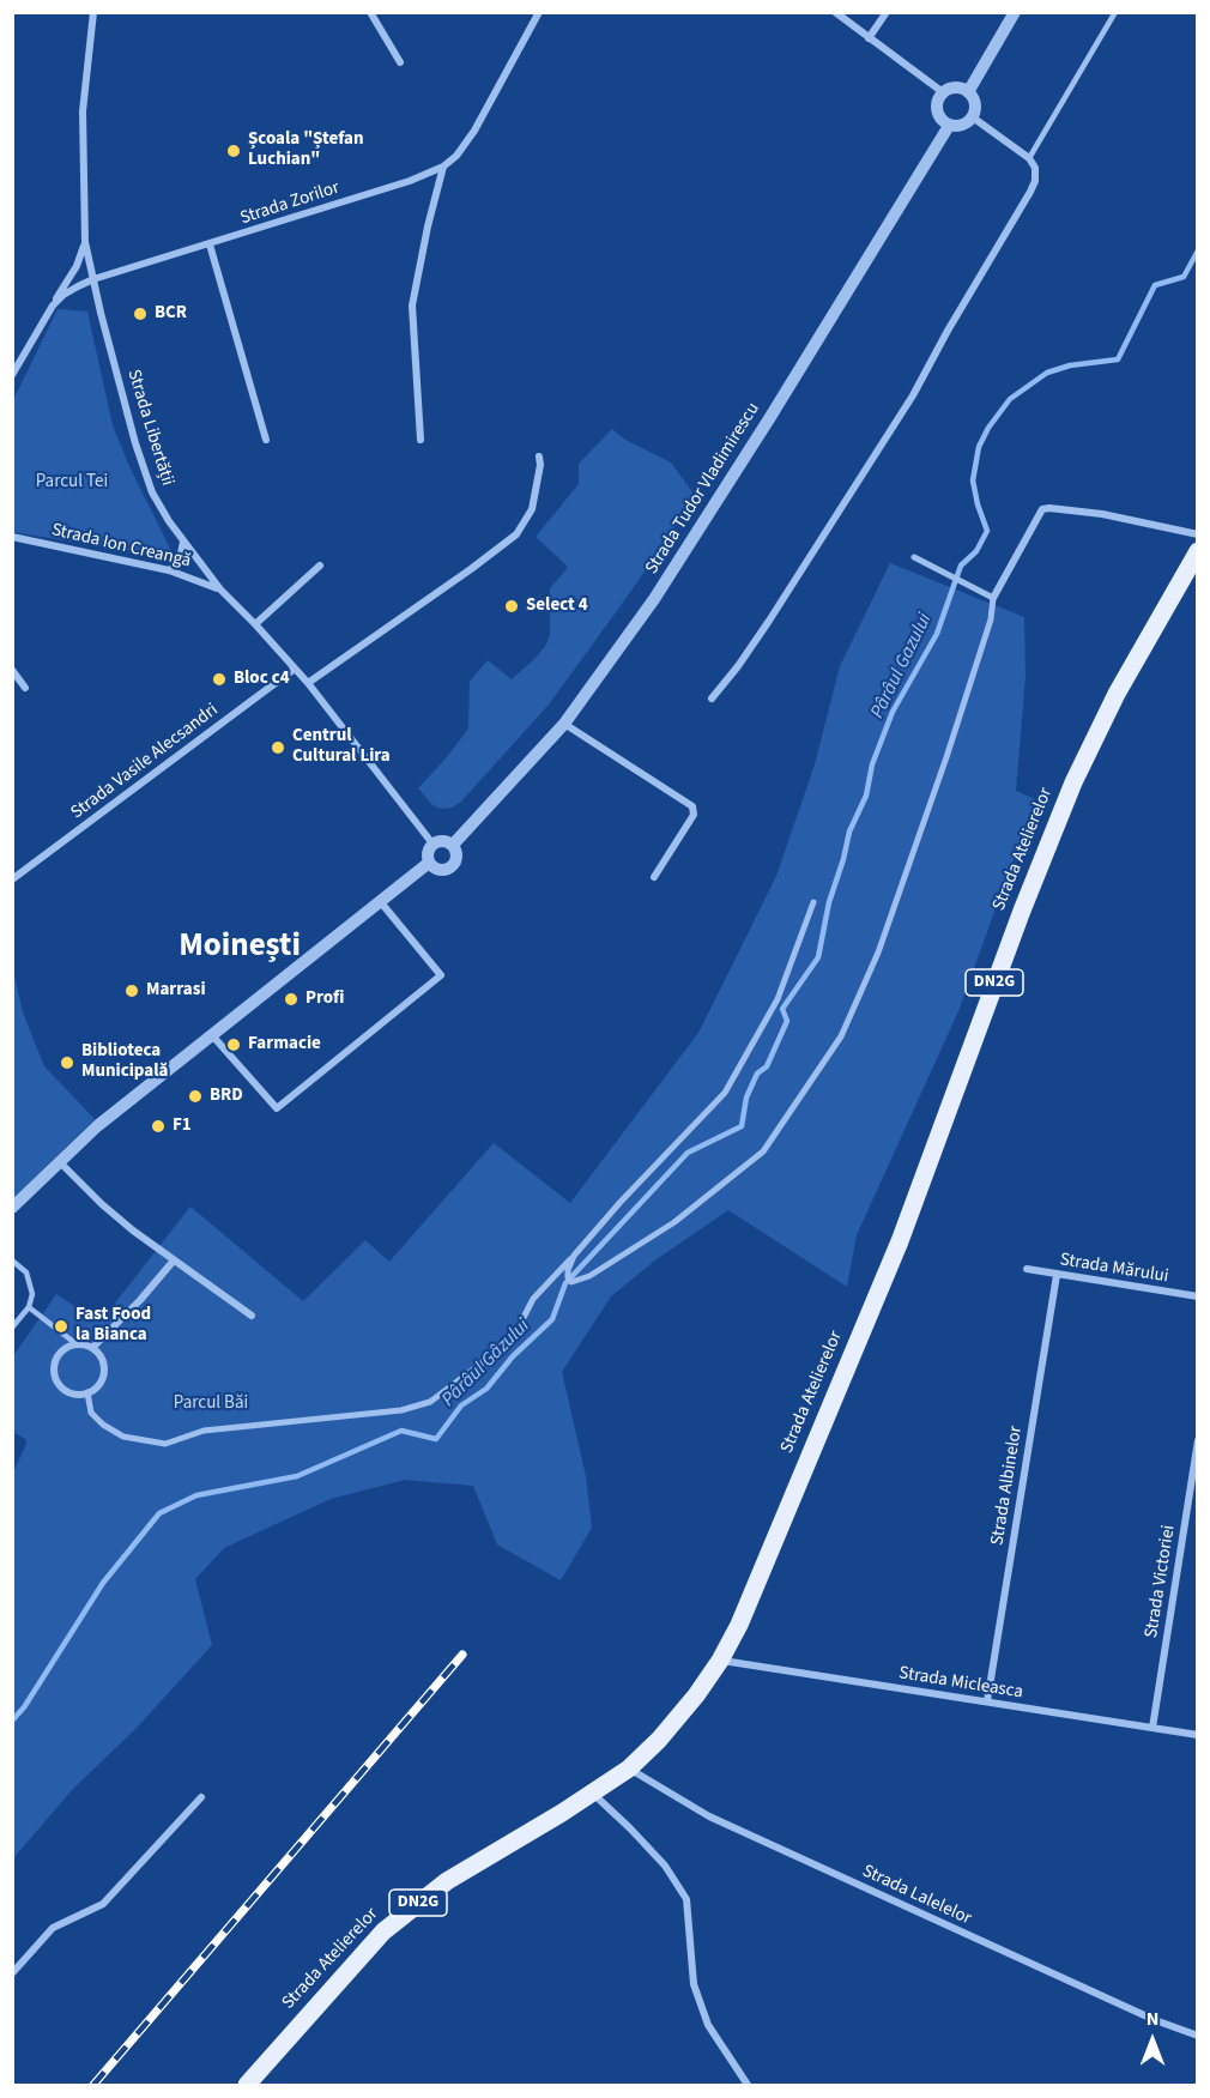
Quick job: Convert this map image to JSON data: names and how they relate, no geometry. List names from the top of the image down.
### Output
{
  "streets": {
    "main road": ["Strada Atelierelor", "DN2G"],
    "street": [
      "Strada Zorilor",
      "Strada Libertății",
      "Strada Tudor Vladimirescu",
      "Strada Ion Creangă",
      "Strada Vasile Alecsandri",
      "Strada Mărului",
      "Strada Albinelor",
      "Strada Victoriei",
      "Strada Micleasca",
      "Strada Lalelelor"
    ]
  },
  "crossings": [
    ["Strada Zorilor", "Strada Libertății"],
    ["Strada Libertății", "Strada Tudor Vladimirescu"],
    ["Strada Libertății", "Strada Ion Creangă"],
    ["Strada Libertății", "Strada Vasile Alecsandri"],
    ["Strada Atelierelor", "Strada Micleasca"],
    ["Strada Atelierelor", "Strada Lalelelor"],
    ["Strada Mărului", "Strada Albinelor"],
    ["Strada Albinelor", "Strada Micleasca"],
    ["Strada Victoriei", "Strada Micleasca"]
  ],
  "districts": ["Moinești"],
  "water": ["Pârâul Gazului", "Pârâul Gâzului"],
  "parks": ["Parcul Tei", "Parcul Băi"],
  "places": [
    "Școala \"Ștefan Luchian\"",
    "BCR",
    "Select 4",
    "Bloc c4",
    "Centrul Cultural Lira",
    "Marrasi",
    "Profi",
    "Farmacie",
    "Biblioteca Municipală",
    "BRD",
    "F1",
    "Fast Food la Bianca"
  ],
  "north": "top"
}
